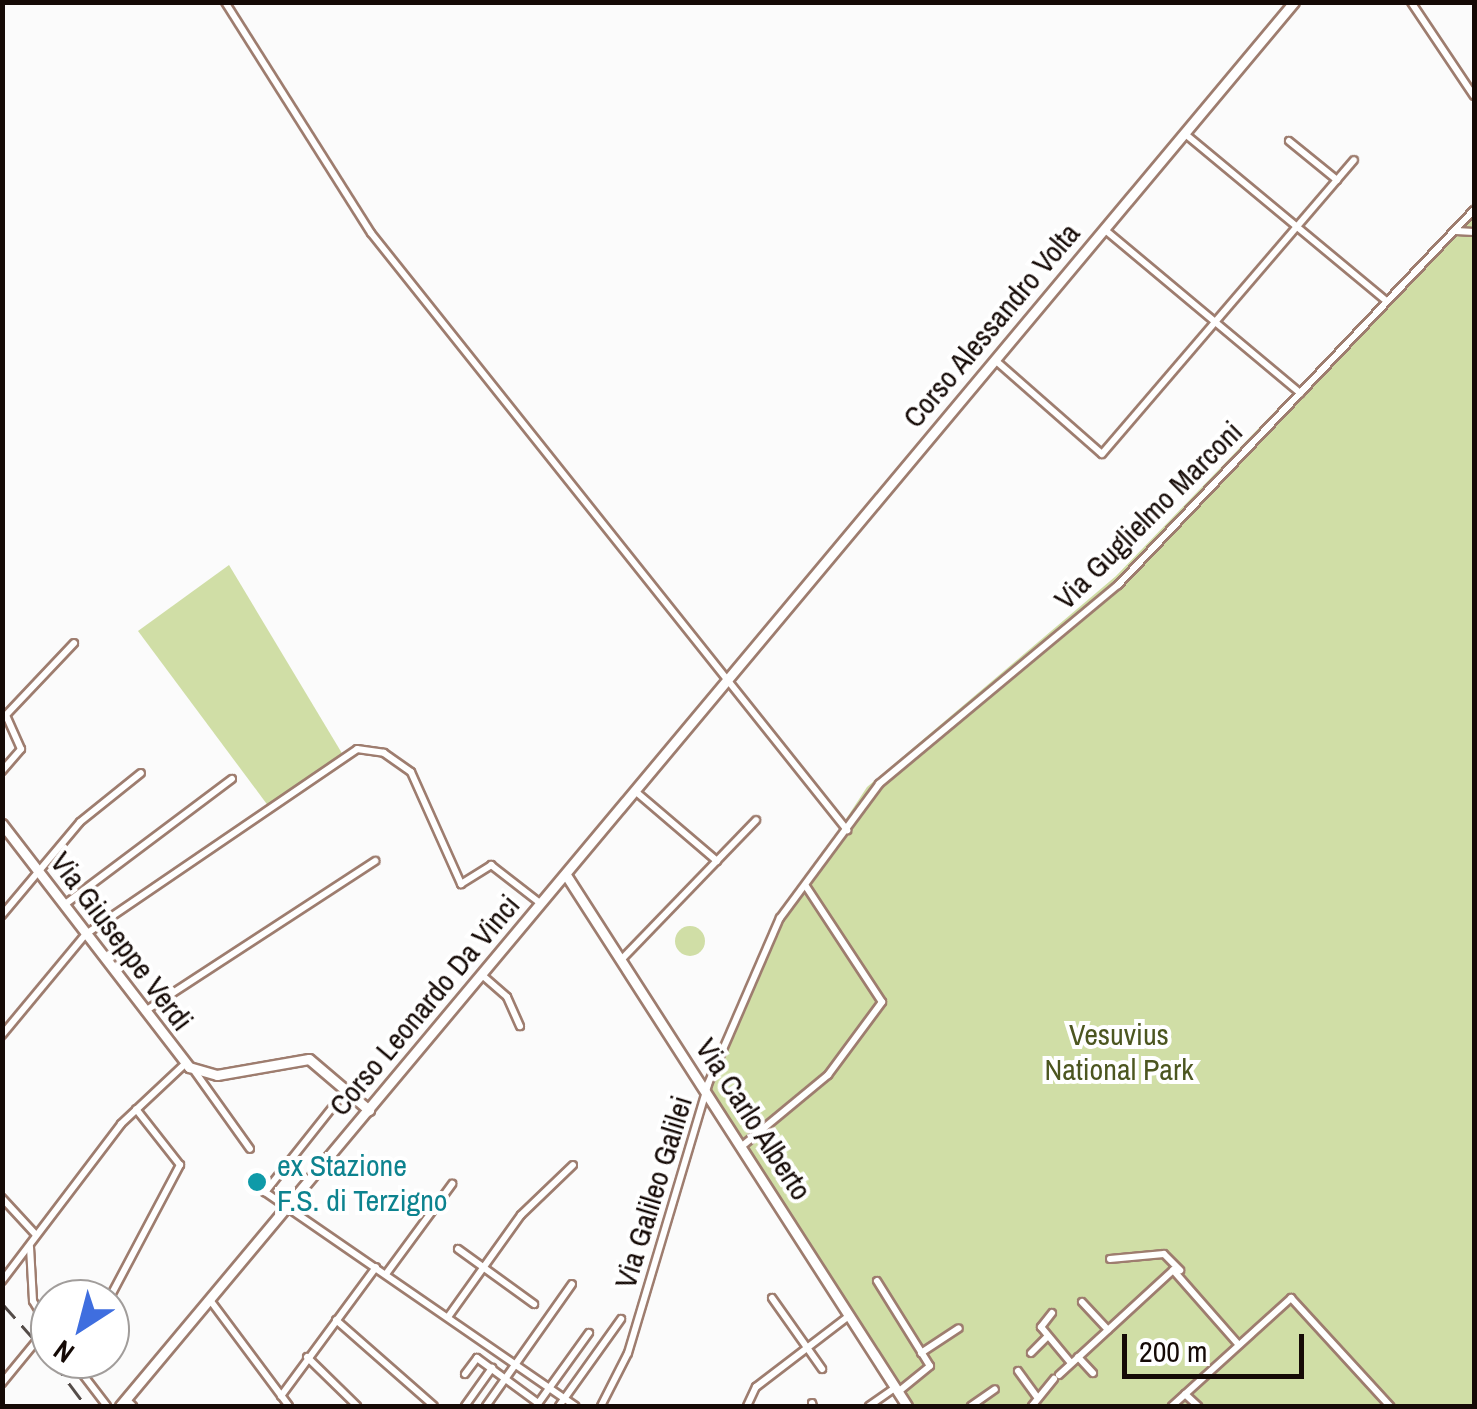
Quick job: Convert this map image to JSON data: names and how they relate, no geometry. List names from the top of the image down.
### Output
{
  "streets": {
    "main road": [
      "Corso Alessandro Volta",
      "Via Giuseppe Verdi",
      "Corso Leonardo Da Vinci",
      "Via Carlo Alberto"
    ],
    "street": ["Via Guglielmo Marconi", "Via Galileo Galilei"]
  },
  "crossings": [
    ["Corso Alessandro Volta", "Corso Leonardo Da Vinci"],
    ["Via Guglielmo Marconi", "Via Galileo Galilei"],
    ["Via Giuseppe Verdi", "Corso Leonardo Da Vinci"],
    ["Corso Leonardo Da Vinci", "Via Carlo Alberto"],
    ["Via Carlo Alberto", "Via Galileo Galilei"]
  ],
  "parks": ["Vesuvius National Park"],
  "places": ["ex Stazione F.S. di Terzigno"],
  "scale_bar": "200 m",
  "north": "bottom left"
}
